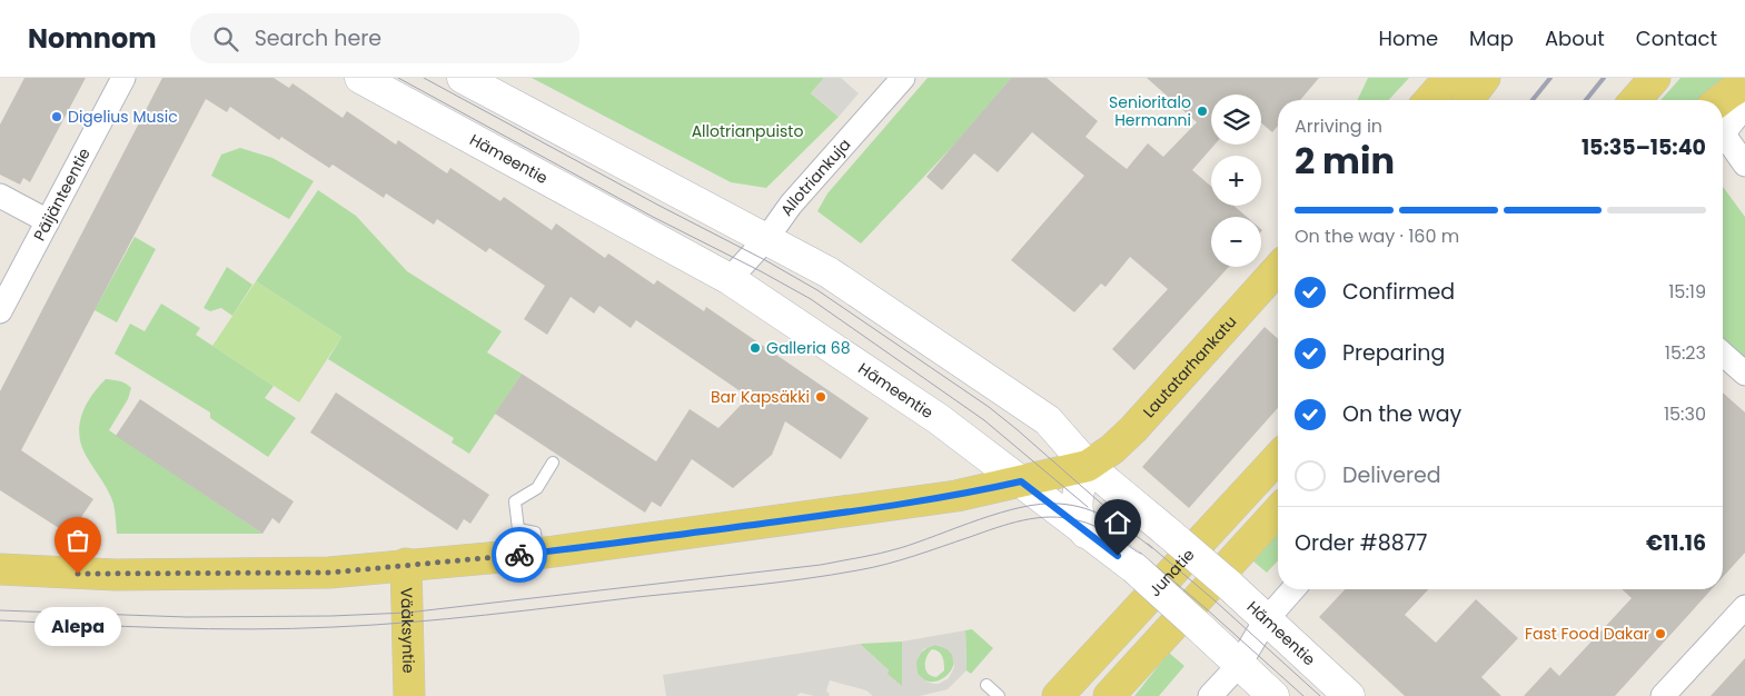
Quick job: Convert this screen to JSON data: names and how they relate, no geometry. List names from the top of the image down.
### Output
{
  "streets": {
    "main road": [
      "Hämeentie",
      "Lautatarhankatu",
      "Junatie",
      "Vääksyntie"
    ],
    "street": ["Allotriankuja", "Päijänteentie"]
  },
  "crossings": [
    ["Hämeentie", "Allotriankuja"],
    ["Hämeentie", "Lautatarhankatu"]
  ],
  "parks": ["Allotrianpuisto"],
  "places": [
    "Senioritalo Hermanni",
    "Digelius Music",
    "Galleria 68",
    "Bar Kapsäkki",
    "Alepa",
    "Fast Food Dakar"
  ],
  "page": {
    "header": "Nomnom",
    "search": "Search here",
    "nav": [
      "Home",
      "Map",
      "About",
      "Contact"
    ],
    "map_buttons": ["+", "−"],
    "heading": ["2 min", "Arriving in", "15:35–15:40"],
    "panel": ["Order #8877", "€11.16"],
    "bar": "On the way · 160 m",
    "list": [
      ["Confirmed", "15:19"],
      ["Preparing", "15:23"],
      ["On the way", "15:30"],
      "Delivered"
    ],
    "bubble": "Alepa"
  }
}
